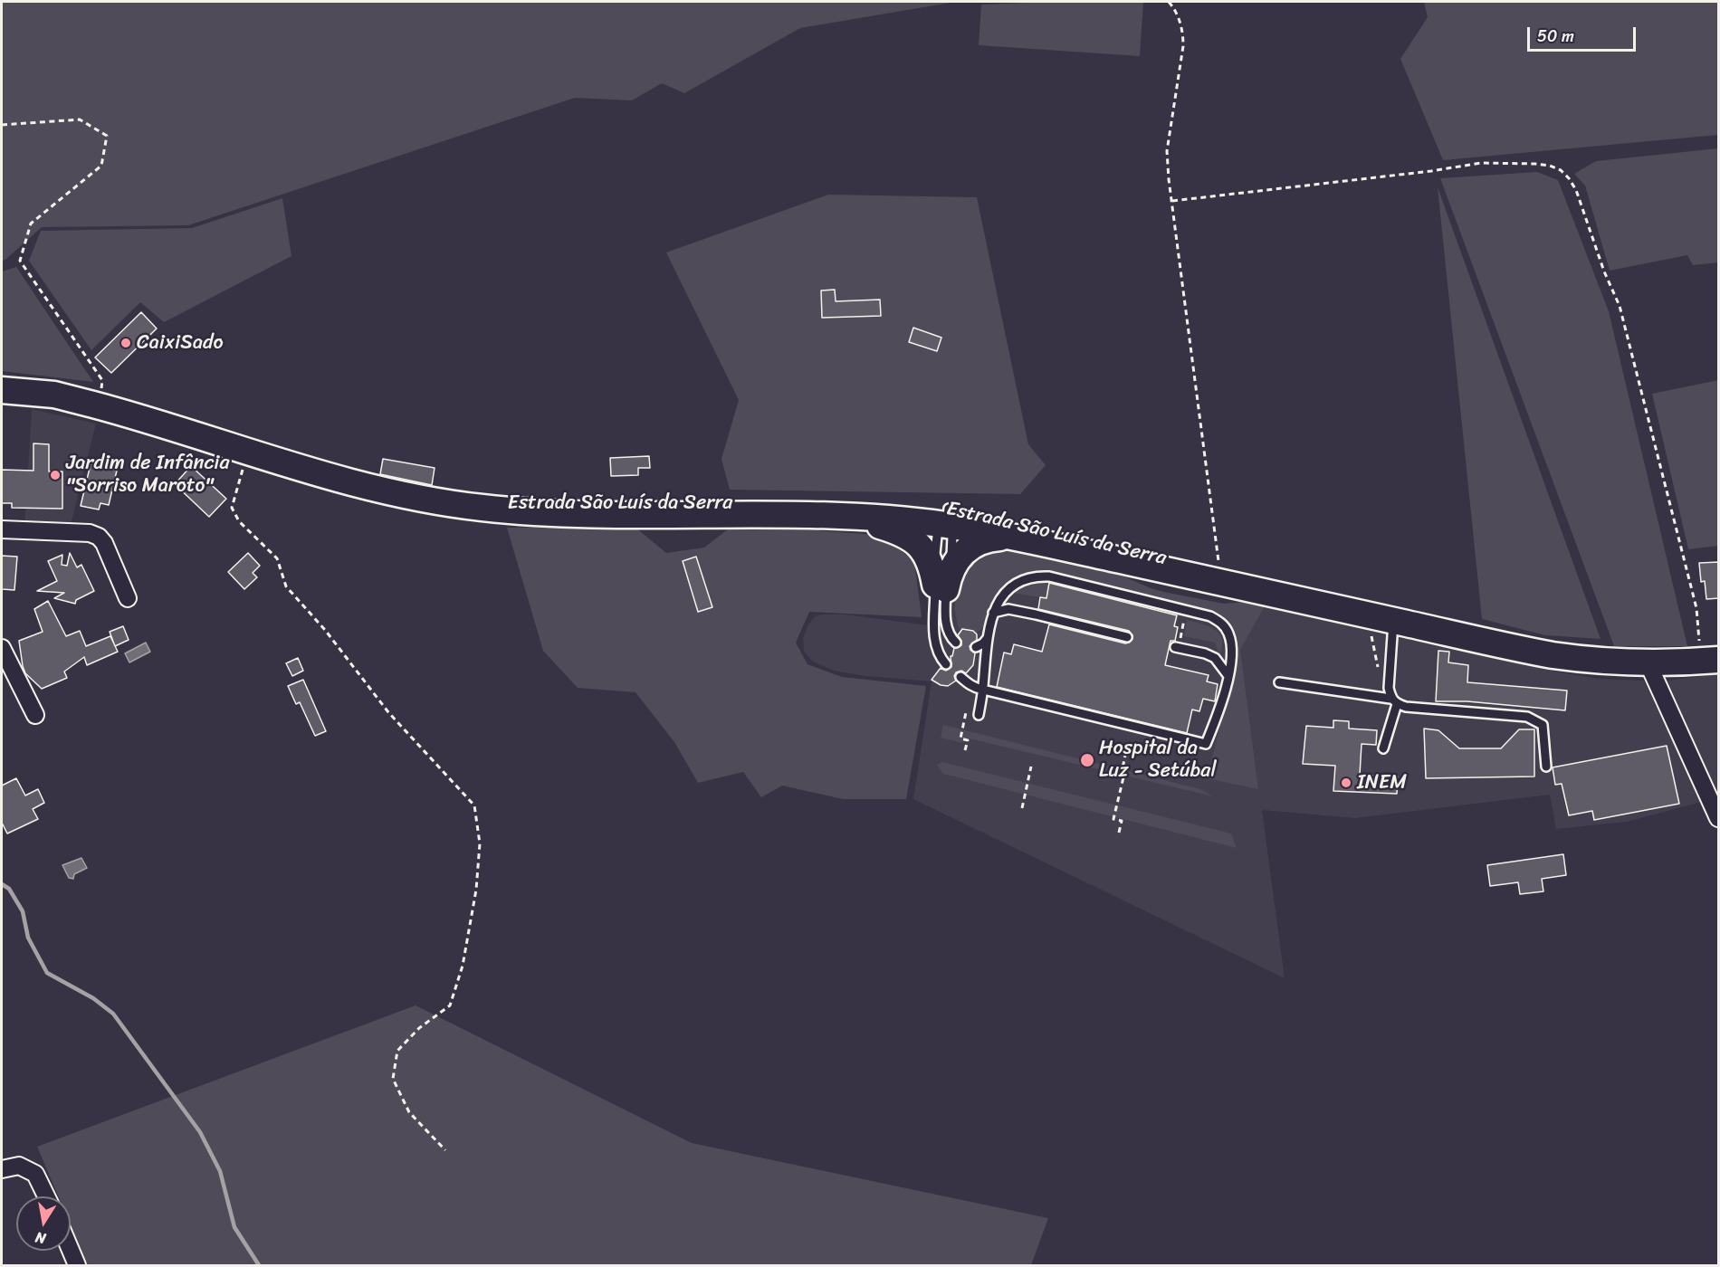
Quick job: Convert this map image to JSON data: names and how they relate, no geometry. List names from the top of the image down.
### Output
{
  "streets": {
    "main road": ["Estrada São Luís da Serra"]
  },
  "places": [
    "CaixiSado",
    "Jardim de Infância \"Sorriso Maroto\"",
    "Hospital da Luz - Setúbal",
    "INEM"
  ],
  "scale_bar": "50 m",
  "north": "bottom"
}
